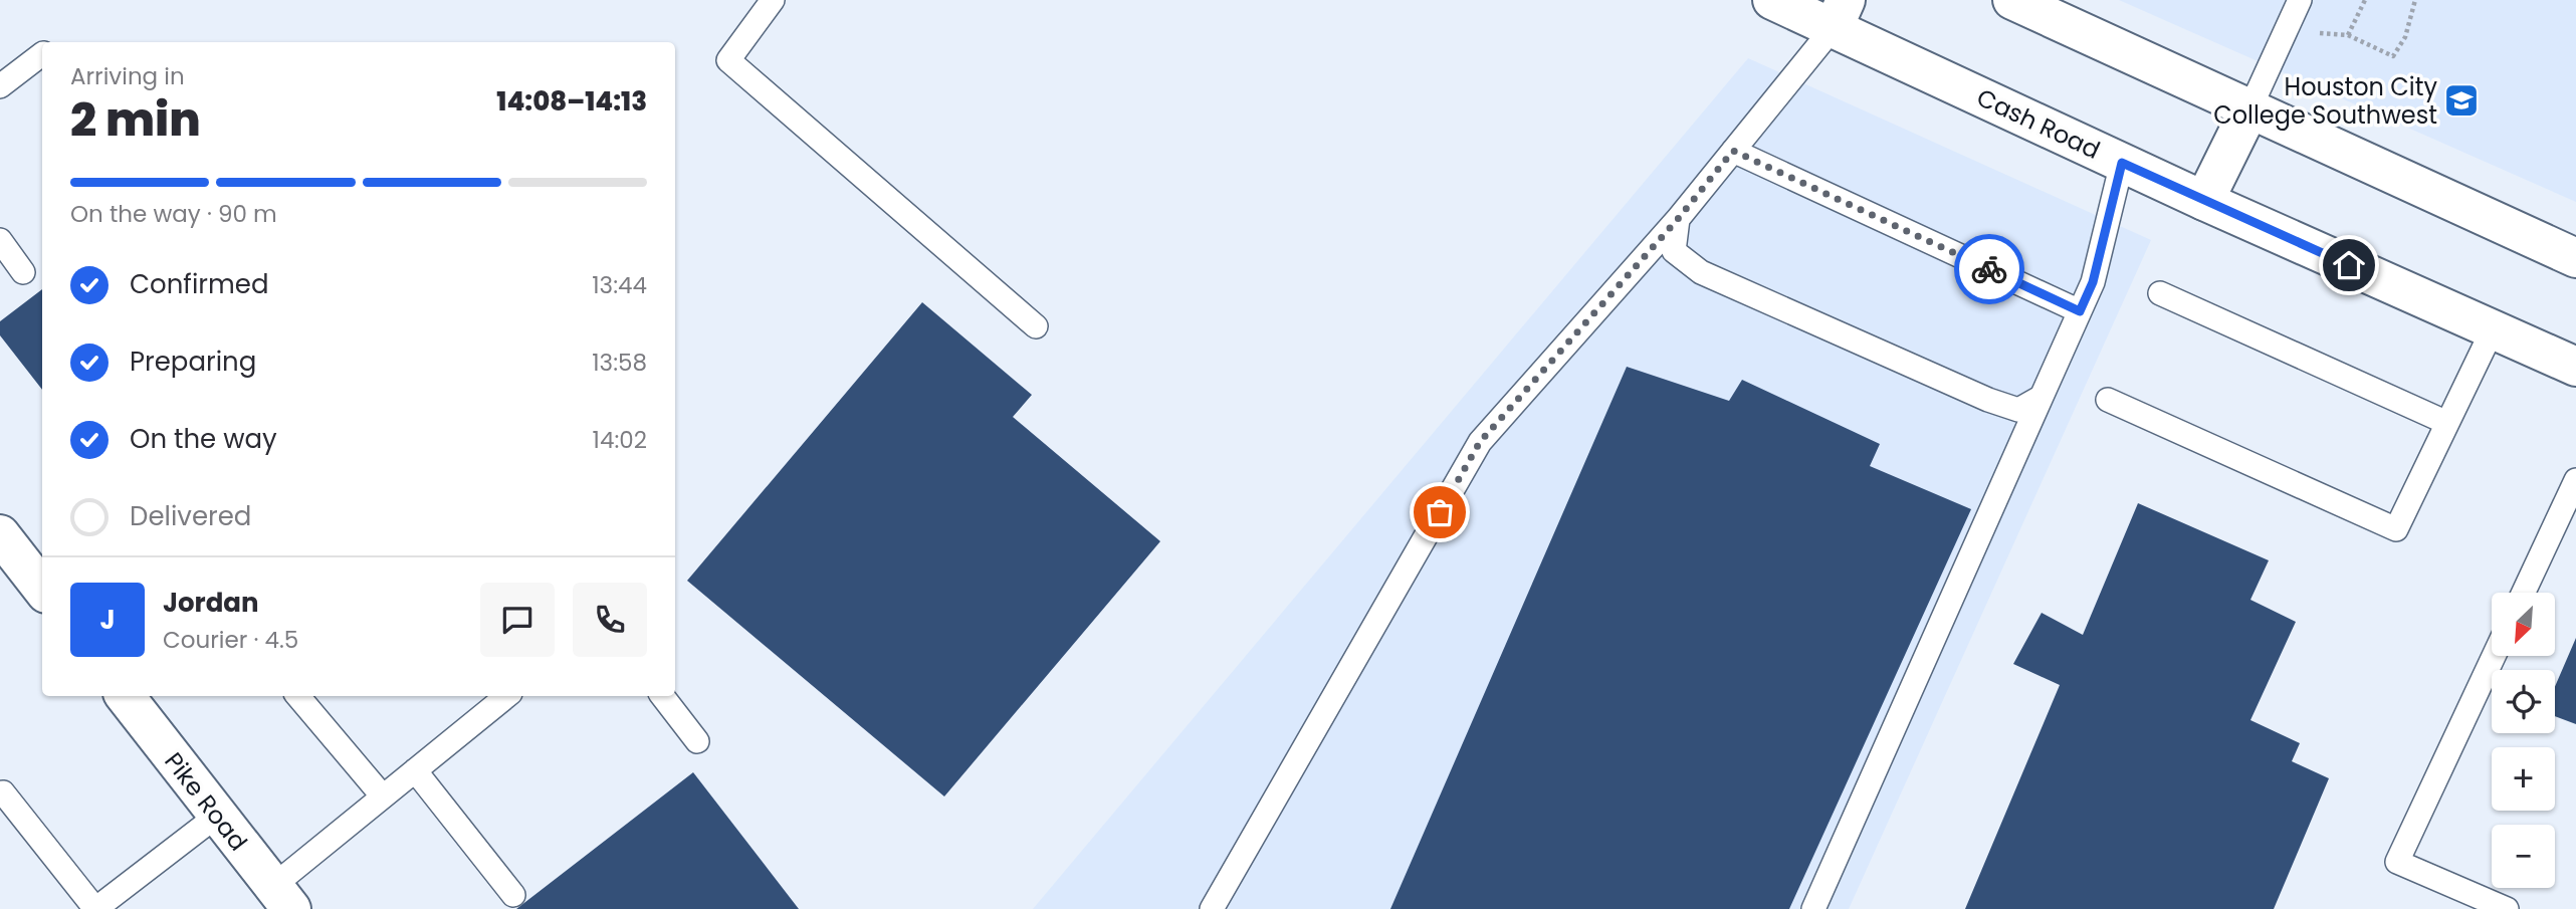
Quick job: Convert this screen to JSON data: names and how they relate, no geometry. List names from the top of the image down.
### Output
{
  "streets": {
    "street": ["Cash Road", "Pike Road"]
  },
  "places": {
    "school or university": ["Houston City College Southwest"]
  },
  "north": "bottom left",
  "page": {
    "heading": ["2 min", "Arriving in", "14:08–14:13"],
    "panel": ["Jordan", "Courier · 4.5"],
    "bar": "On the way · 90 m",
    "list": [
      ["Confirmed", "13:44"],
      ["Preparing", "13:58"],
      ["On the way", "14:02"],
      "Delivered"
    ],
    "round": "J",
    "map_buttons": ["+", "−"]
  }
}
